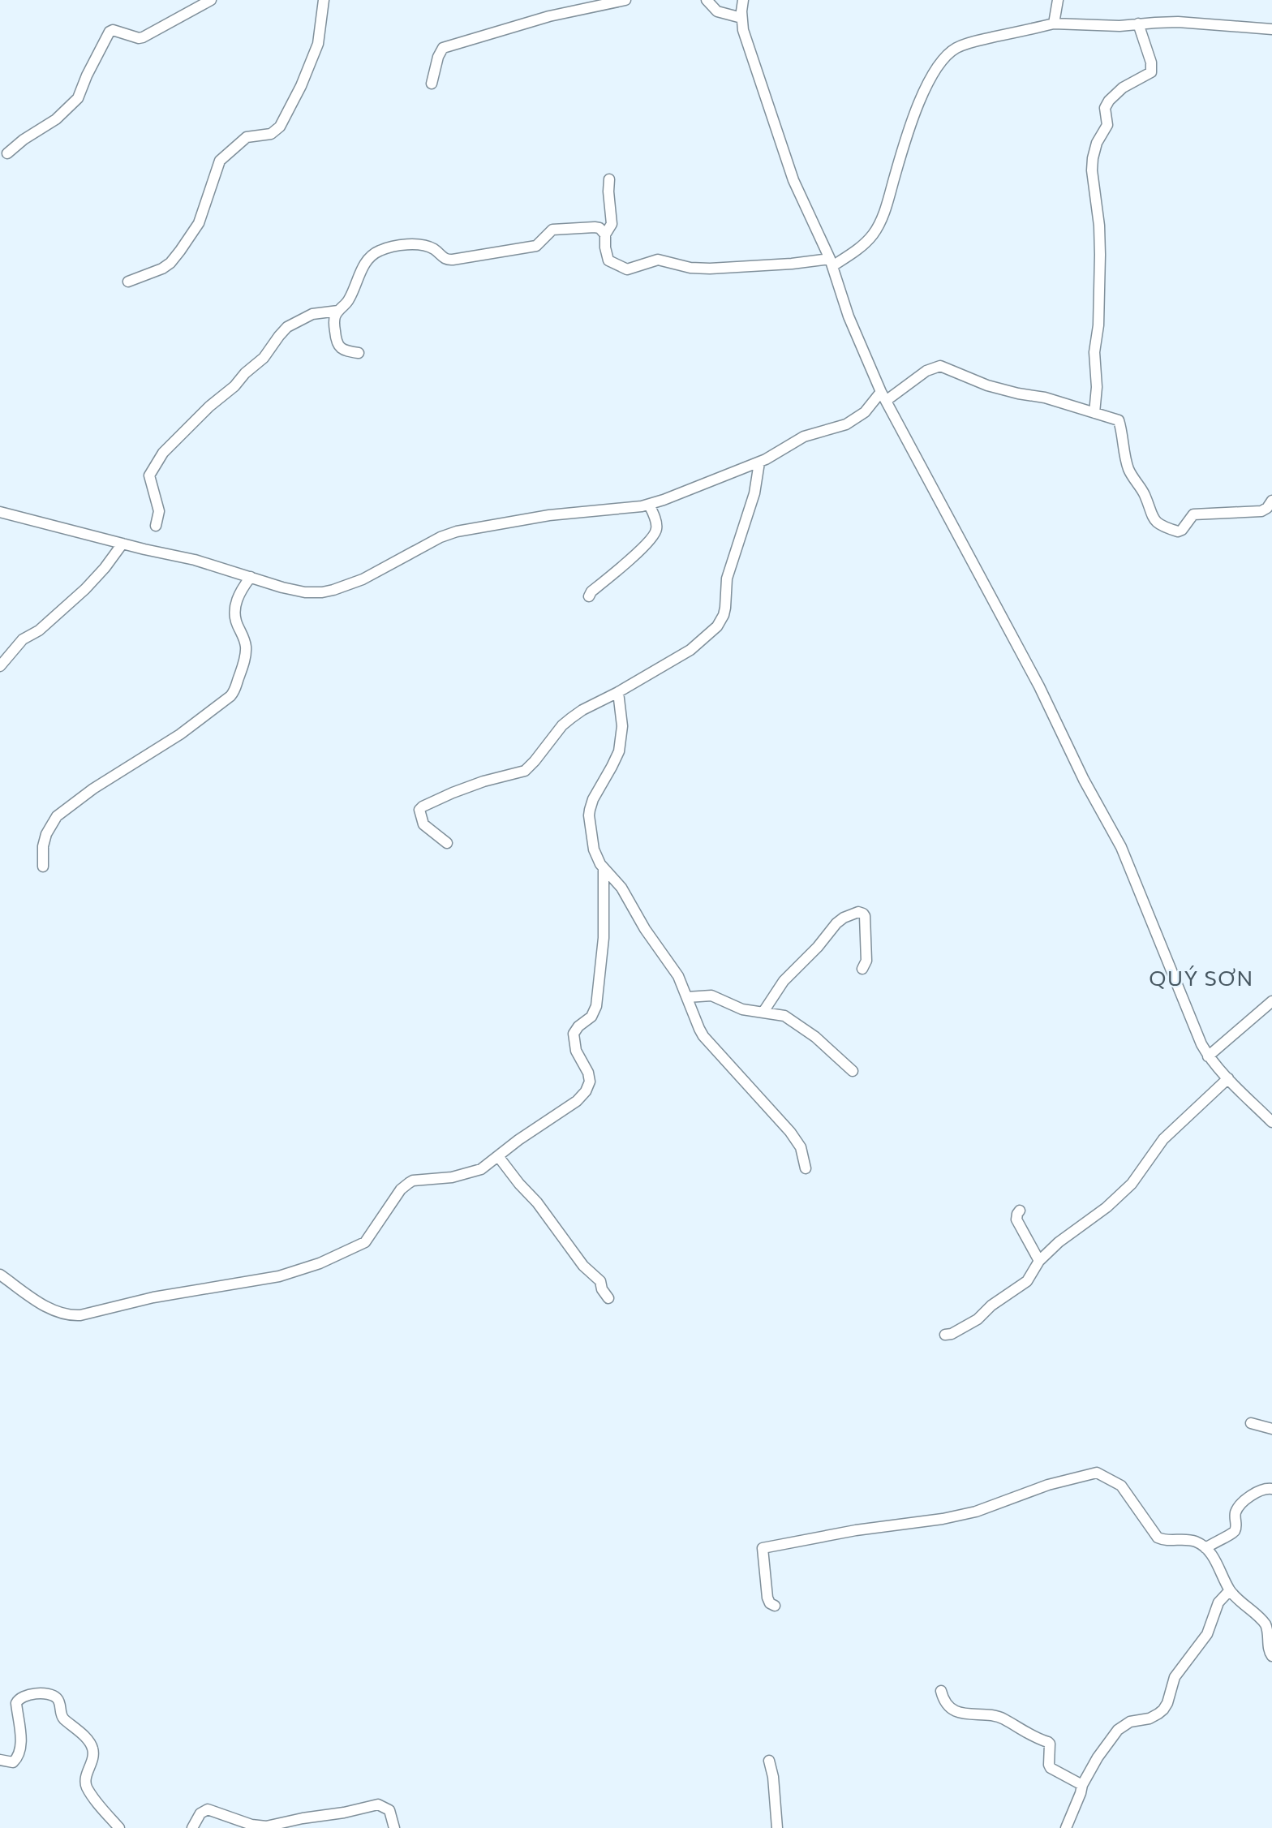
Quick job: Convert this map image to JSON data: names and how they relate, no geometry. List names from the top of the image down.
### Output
{
  "districts": ["QUÝ SƠN"]
}
